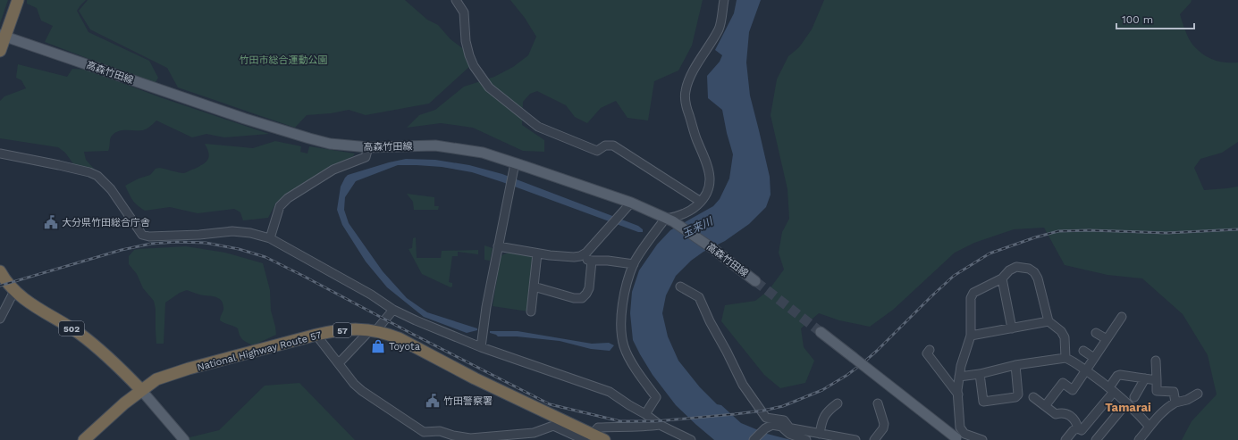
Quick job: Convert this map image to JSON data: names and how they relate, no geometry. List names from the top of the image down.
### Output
{
  "streets": {
    "highway": ["502", "57", "National Highway Route 57"],
    "main road": ["高森竹田線"]
  },
  "crossings": [
    ["502", "National Highway Route 57"]
  ],
  "districts": ["Tamarai"],
  "water": ["玉来川"],
  "parks": ["竹田市総合運動公園"],
  "places": {
    "public building": ["大分県竹田総合庁舎", "竹田警察署"],
    "shop": ["Toyota"]
  },
  "scale_bar": "100 m"
}
